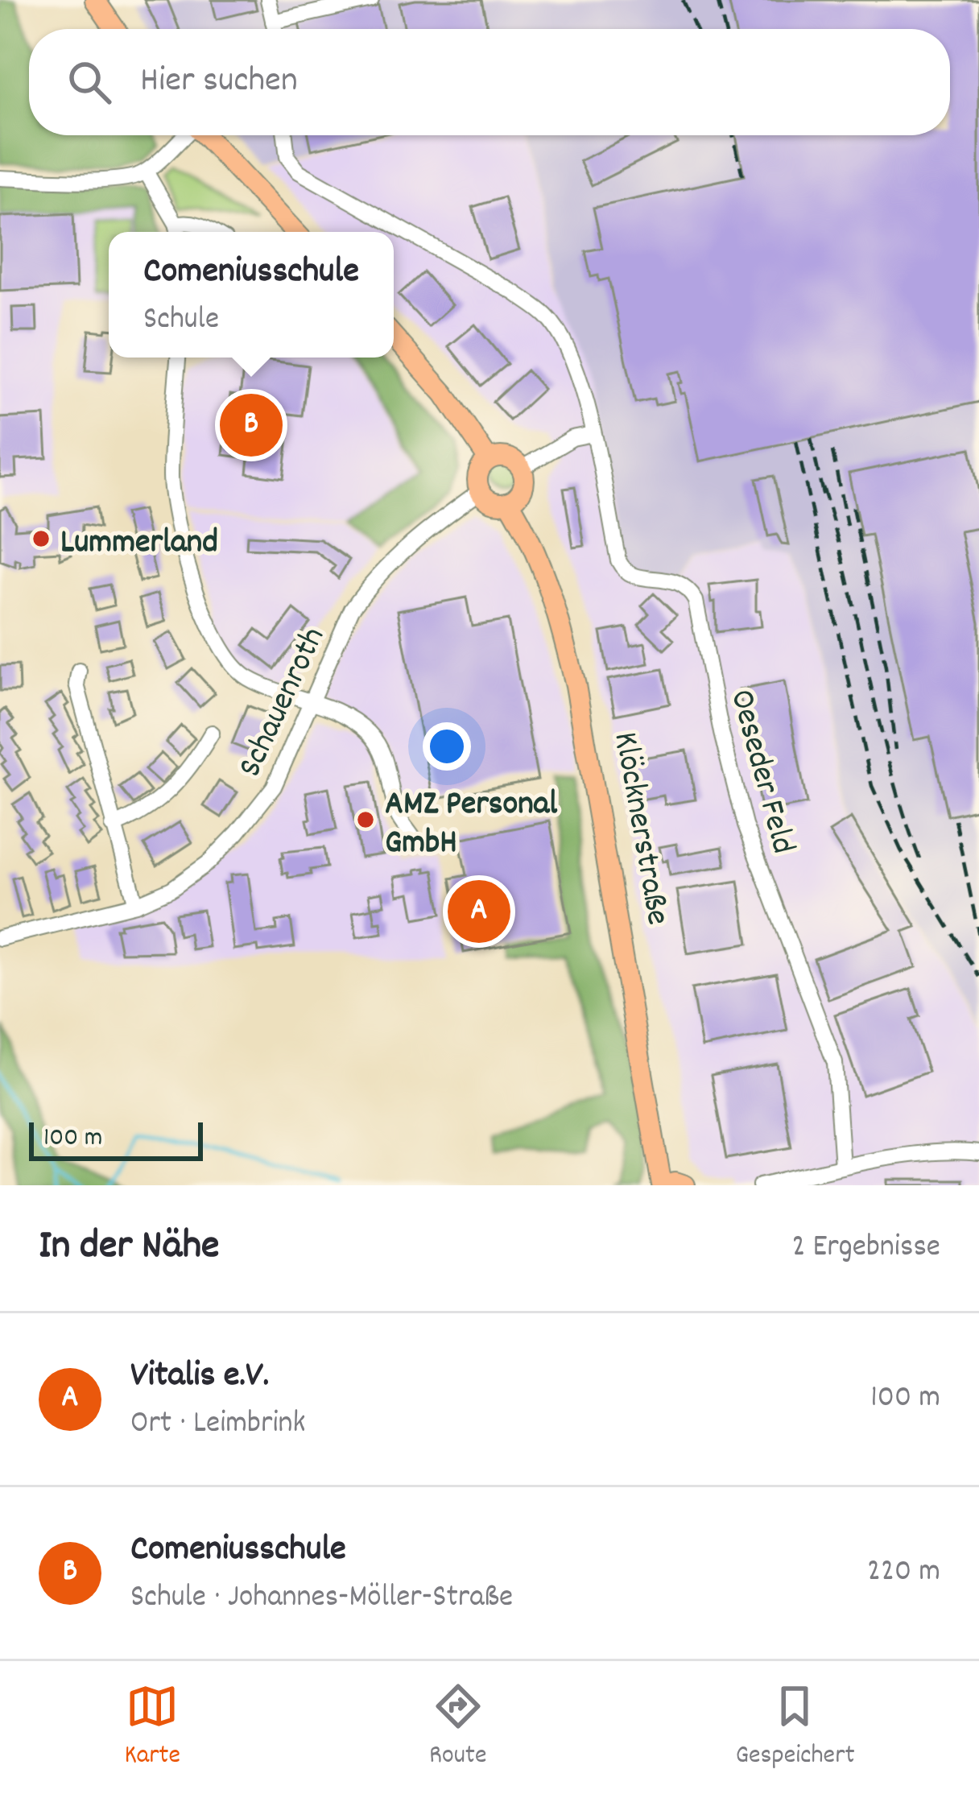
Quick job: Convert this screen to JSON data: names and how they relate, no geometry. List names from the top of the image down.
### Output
{
  "streets": {
    "main road": ["Klöcknerstraße"],
    "street": ["Schauenroth", "Oeseder Feld"]
  },
  "crossings": [
    ["Schauenroth", "Klöcknerstraße"]
  ],
  "places": ["Lummerland", "AMZ Personal GmbH"],
  "scale_bar": "100 m",
  "page": {
    "search": "Hier suchen",
    "popup": ["Comeniusschule", "Schule"],
    "pins": ["B", "A"],
    "scale": "100 m",
    "heading": ["In der Nähe", "2 Ergebnisse"],
    "list": [
      {
        "mark": "A",
        "name": "Vitalis e.V.",
        "note": "Ort · Leimbrink",
        "value": "100 m"
      },
      {
        "mark": "B",
        "name": "Comeniusschule",
        "note": "Schule · Johannes-Möller-Straße",
        "value": "220 m"
      }
    ],
    "nav": ["Karte", "Route", "Gespeichert"]
  }
}
